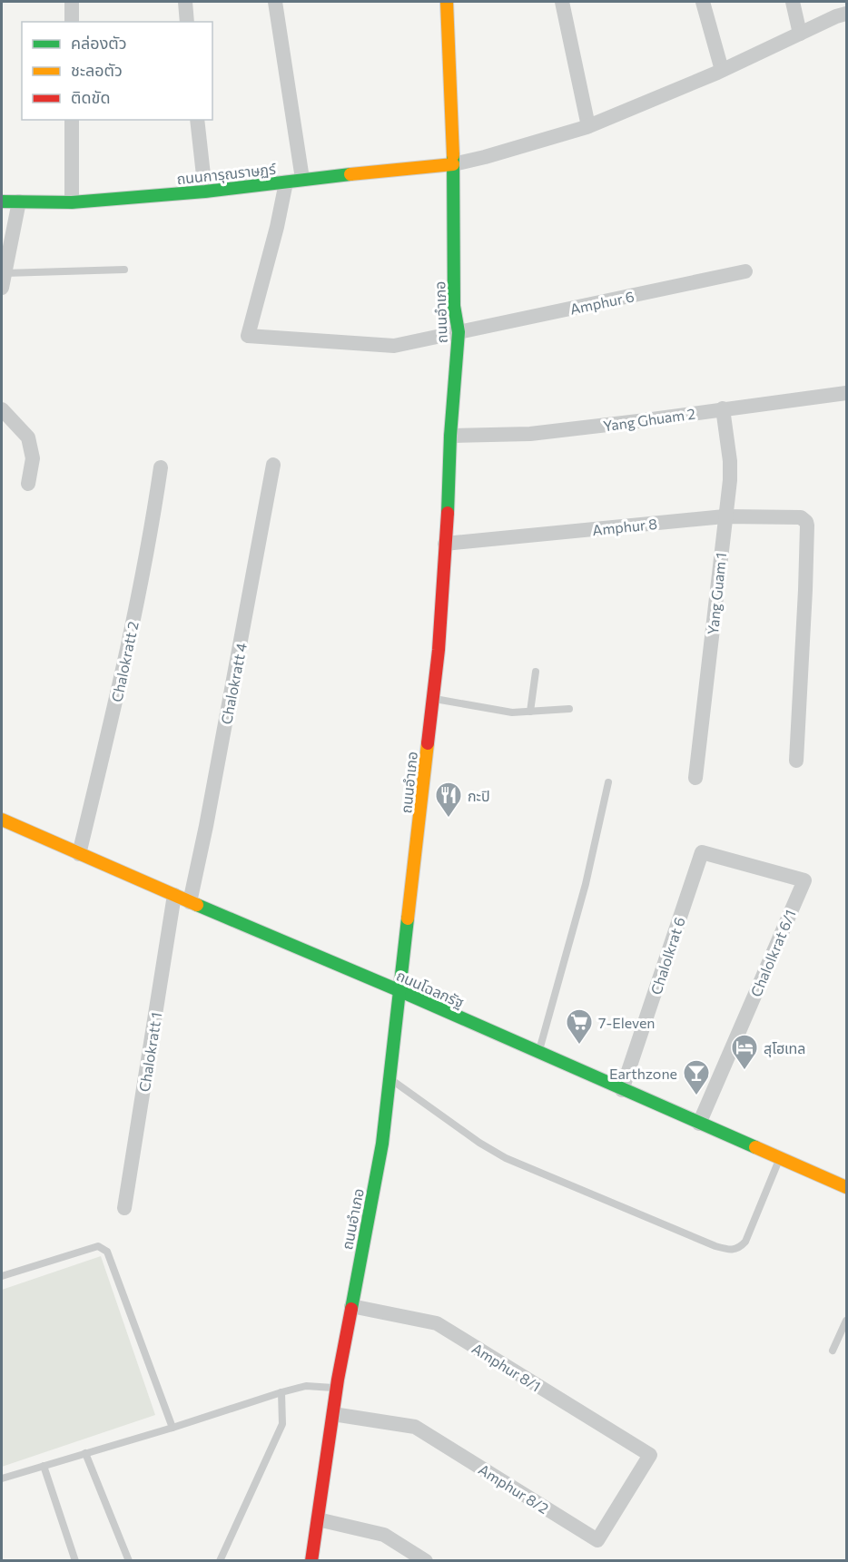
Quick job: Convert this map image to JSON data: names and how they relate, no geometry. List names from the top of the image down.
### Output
{
  "streets": {
    "street": [
      "ถนนการุณราษฏร์",
      "Amphur 6",
      "ถนนอำเภอ",
      "Yang Ghuam 2",
      "Amphur 8",
      "Yang Guam 1",
      "Chalokratt 2",
      "Chalokratt 4",
      "Chalolkrat 6/1",
      "Chalolkrat 6",
      "ถนนโฉลกรัฐ",
      "Chalokratt 1",
      "Amphur 8/1",
      "Amphur 8/2"
    ]
  },
  "crossings": [
    ["ถนนการุณราษฏร์", "Amphur 6"],
    ["ถนนการุณราษฏร์", "ถนนอำเภอ"],
    ["Amphur 6", "ถนนอำเภอ"],
    ["ถนนอำเภอ", "Yang Ghuam 2"],
    ["ถนนอำเภอ", "Amphur 8"],
    ["ถนนอำเภอ", "ถนนโฉลกรัฐ"],
    ["ถนนอำเภอ", "Amphur 8/1"],
    ["ถนนอำเภอ", "Amphur 8/2"],
    ["Yang Ghuam 2", "Yang Guam 1"],
    ["Amphur 8", "Yang Guam 1"],
    ["Chalokratt 2", "ถนนโฉลกรัฐ"],
    ["Chalokratt 4", "ถนนโฉลกรัฐ"],
    ["Chalolkrat 6/1", "Chalolkrat 6"],
    ["Chalolkrat 6/1", "ถนนโฉลกรัฐ"],
    ["Chalolkrat 6", "ถนนโฉลกรัฐ"],
    ["ถนนโฉลกรัฐ", "Chalokratt 1"],
    ["Amphur 8/1", "Amphur 8/2"]
  ],
  "places": {
    "restaurant": ["กะปิ"],
    "supermarket": ["7-Eleven"],
    "hotel": ["สุโฮเทล"],
    "bar": ["Earthzone"]
  },
  "legend": ["คล่องตัว", "ชะลอตัว", "ติดขัด"]
}
